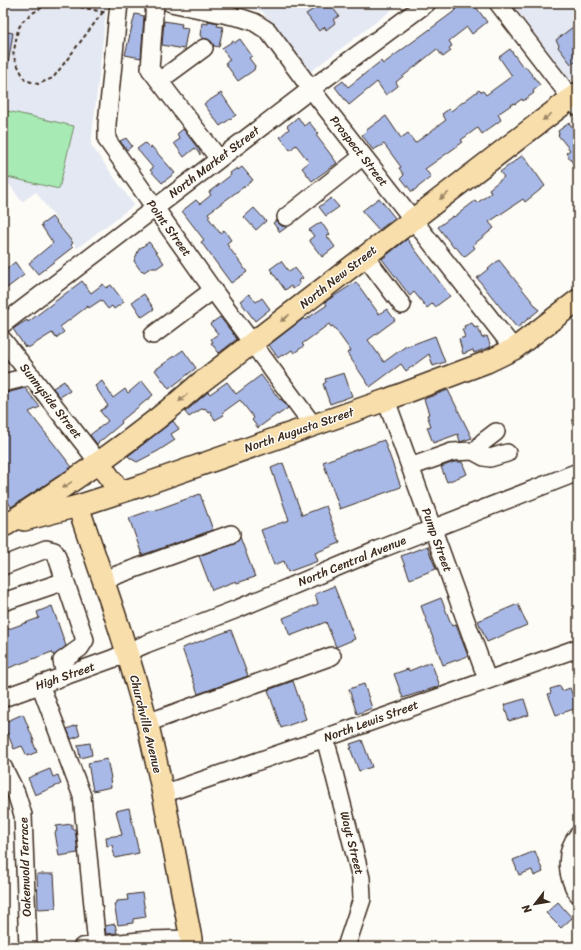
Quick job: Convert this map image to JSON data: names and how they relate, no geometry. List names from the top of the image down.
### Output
{
  "streets": {
    "main road": ["North New Street", "North Augusta Street", "Churchville Avenue"],
    "street": [
      "Prospect Street",
      "North Market Street",
      "Point Street",
      "Sunnyside Street",
      "Pump Street",
      "North Central Avenue",
      "High Street",
      "North Lewis Street",
      "Wayt Street",
      "Oakenwold Terrace"
    ]
  },
  "crossings": [
    ["Prospect Street", "North Market Street"],
    ["Prospect Street", "North New Street"],
    ["Prospect Street", "North Augusta Street"],
    ["North Market Street", "Point Street"],
    ["Point Street", "North New Street"],
    ["Point Street", "North Augusta Street"],
    ["North New Street", "Sunnyside Street"],
    ["North New Street", "North Augusta Street"],
    ["North Augusta Street", "Pump Street"],
    ["North Augusta Street", "Churchville Avenue"],
    ["Pump Street", "North Central Avenue"],
    ["Pump Street", "North Lewis Street"],
    ["North Central Avenue", "High Street"],
    ["North Central Avenue", "Churchville Avenue"],
    ["High Street", "Churchville Avenue"],
    ["North Lewis Street", "Churchville Avenue"],
    ["North Lewis Street", "Wayt Street"]
  ],
  "one_way": ["North New Street"],
  "north": "bottom left"
}
